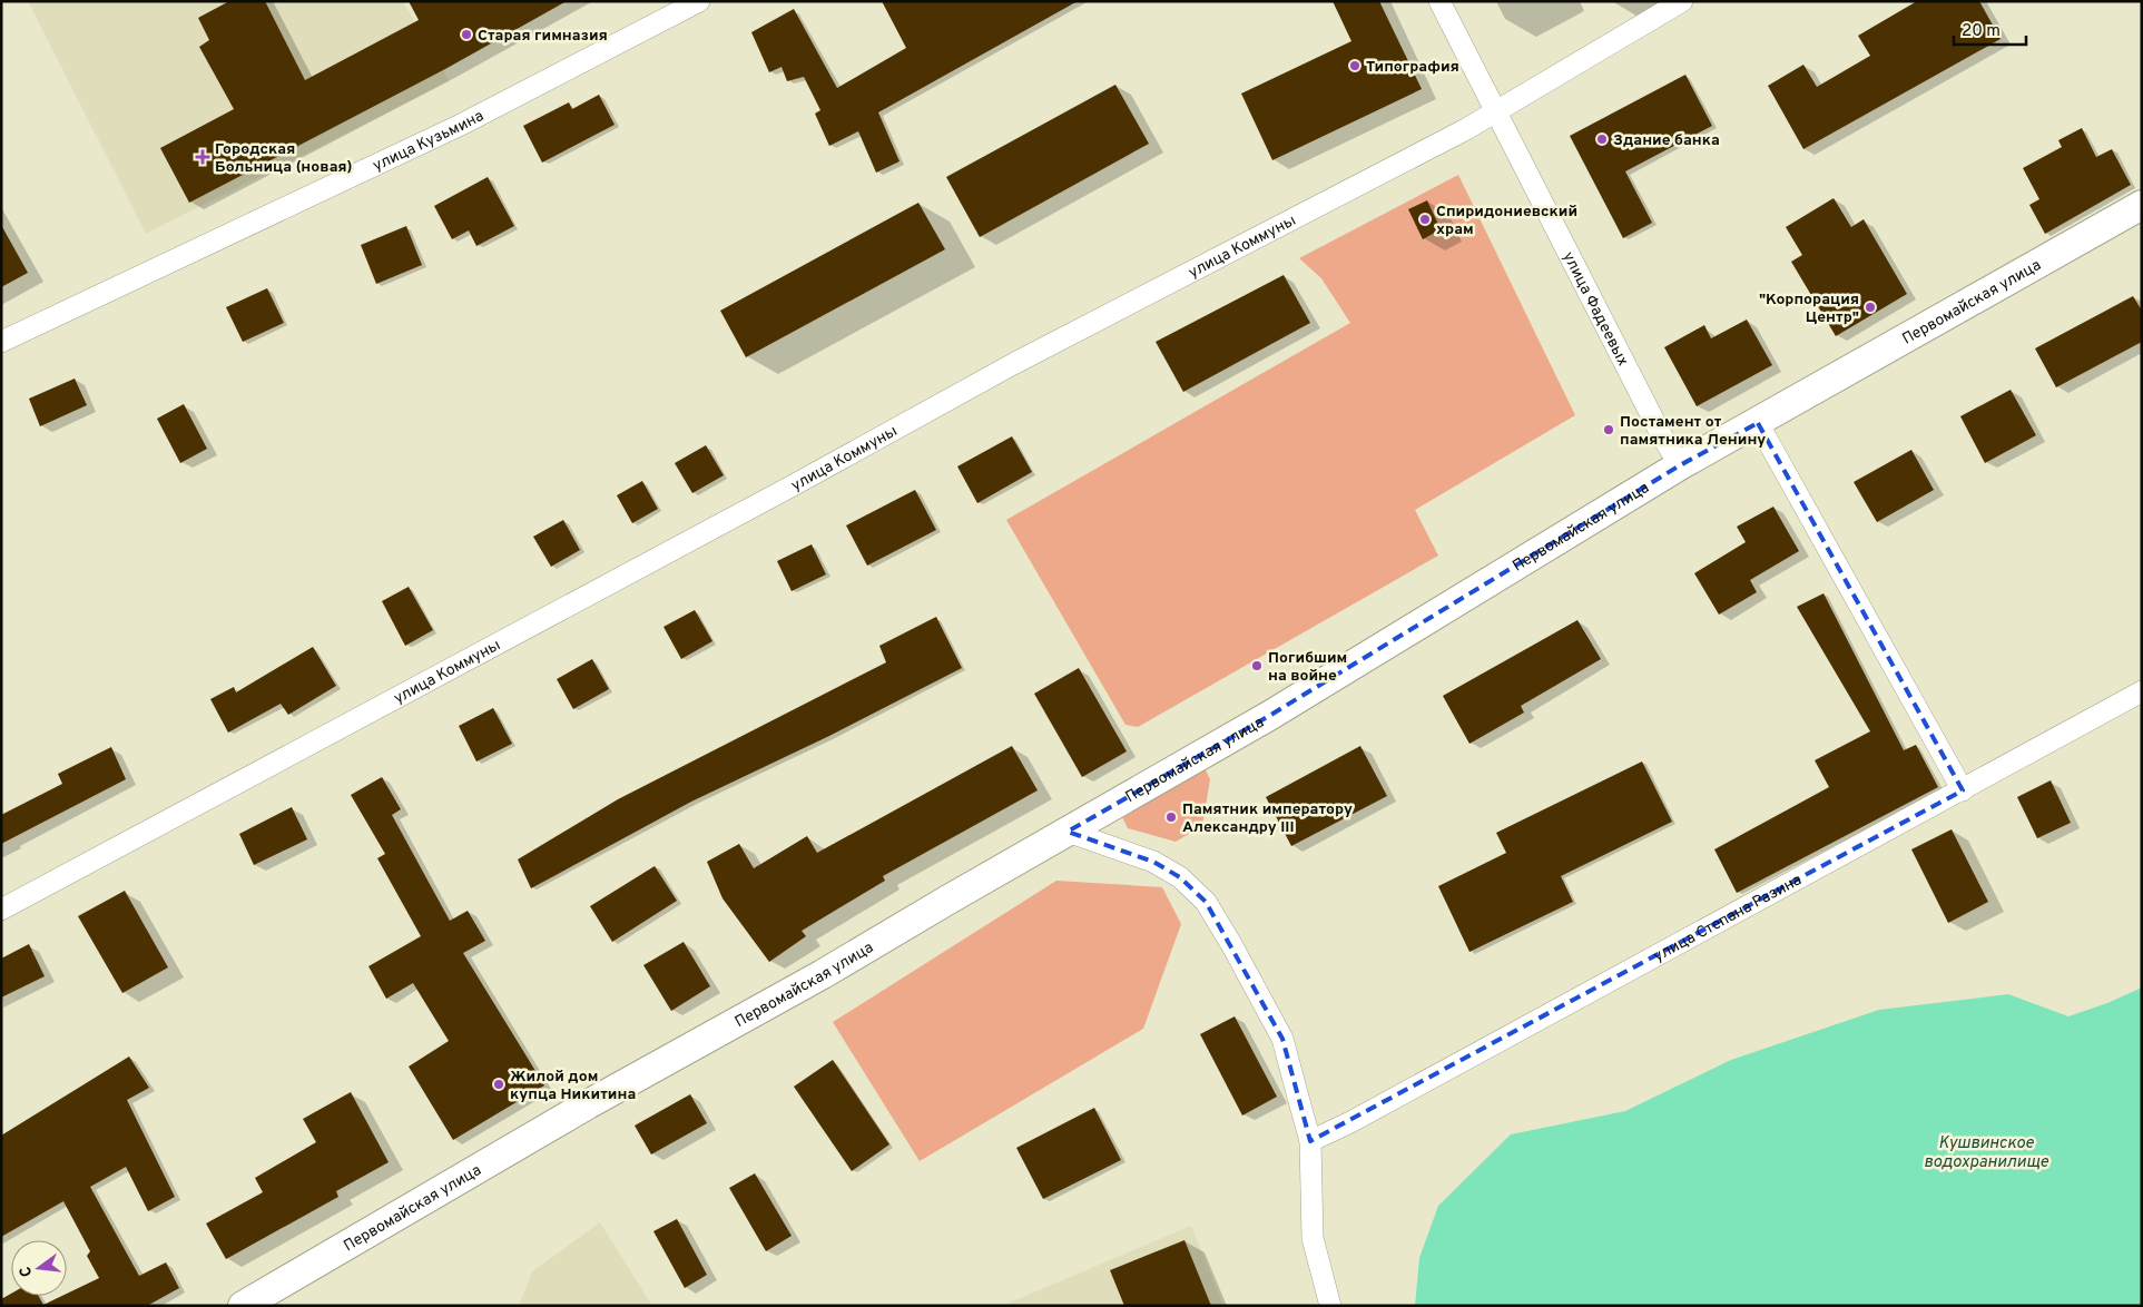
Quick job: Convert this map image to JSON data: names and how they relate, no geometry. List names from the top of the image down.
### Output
{
  "streets": {
    "main road": ["Первомайская улица"],
    "street": [
      "улица Кузьмина",
      "улица Коммуны",
      "улица Фадеевых",
      "улица Степана Разина"
    ]
  },
  "crossings": [
    ["улица Коммуны", "улица Фадеевых"],
    ["Первомайская улица", "улица Фадеевых"]
  ],
  "water": ["Кушвинское водохранилище"],
  "places": {
    "other": [
      "Старая гимназия",
      "Типография",
      "Здание банка",
      "Спиридониевский храм",
      "\"Корпорация Центр\"",
      "Постамент от памятника Ленину",
      "Погибшим на войне",
      "Памятник императору Александру III",
      "Жилой дом купца Никитина"
    ],
    "health": ["Городская Больница (новая)"]
  },
  "scale_bar": "20 m",
  "north": "left"
}
